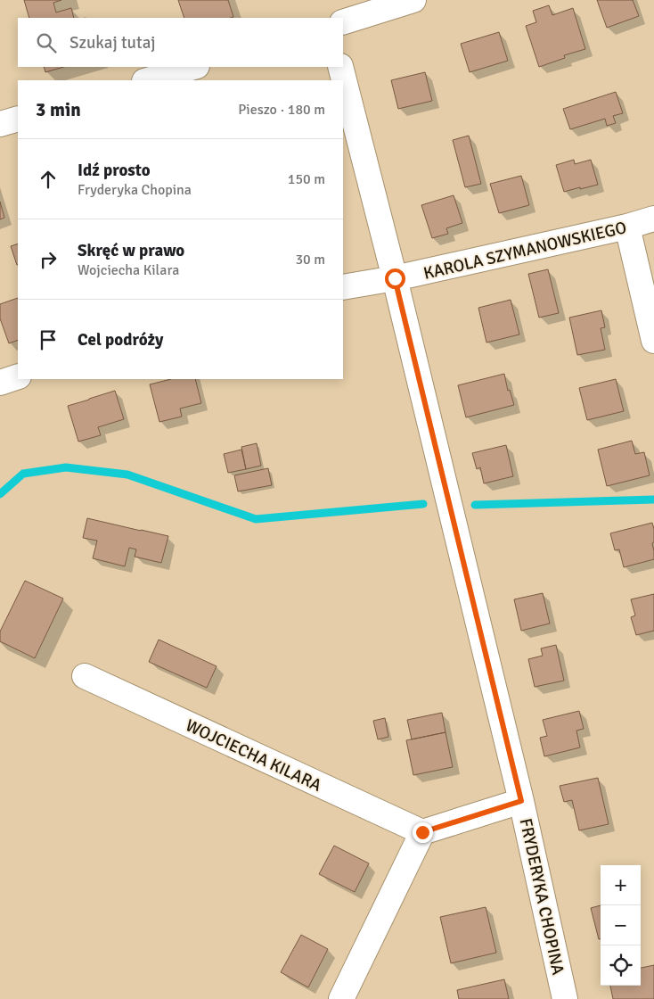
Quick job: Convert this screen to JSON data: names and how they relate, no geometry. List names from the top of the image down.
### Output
{
  "streets": {
    "street": ["KAROLA SZYMANOWSKIEGO", "WOJCIECHA KILARA", "FRYDERYKA CHOPINA"]
  },
  "crossings": [
    ["KAROLA SZYMANOWSKIEGO", "FRYDERYKA CHOPINA"]
  ],
  "page": {
    "search": "Szukaj tutaj",
    "heading": ["3 min", "Pieszo · 180 m"],
    "list": [
      ["Idź prosto", "Fryderyka Chopina", "150 m"],
      ["Skręć w prawo", "Wojciecha Kilara", "30 m"],
      "Cel podróży"
    ],
    "map_buttons": ["+", "−"]
  }
}
